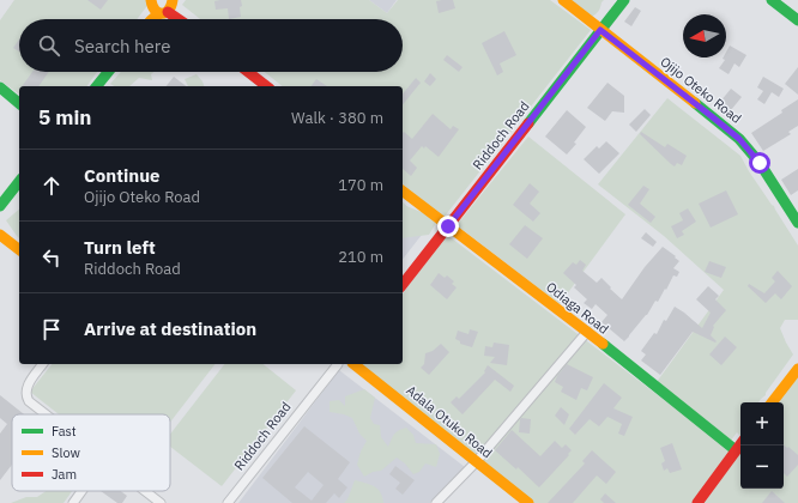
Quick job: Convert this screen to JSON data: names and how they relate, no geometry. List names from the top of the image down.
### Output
{
  "streets": {
    "street": [
      "Ojijo Oteko Road",
      "Riddoch Road",
      "Odiaga Road",
      "Adala Otuko Road"
    ]
  },
  "crossings": [
    ["Ojijo Oteko Road", "Riddoch Road"],
    ["Riddoch Road", "Odiaga Road"]
  ],
  "legend": ["Fast", "Slow", "Jam"],
  "north": "left",
  "page": {
    "search": "Search here",
    "heading": ["5 min", "Walk · 380 m"],
    "list": [
      ["Continue", "Ojijo Oteko Road", "170 m"],
      ["Turn left", "Riddoch Road", "210 m"],
      "Arrive at destination"
    ],
    "map_buttons": ["+", "−"]
  }
}
